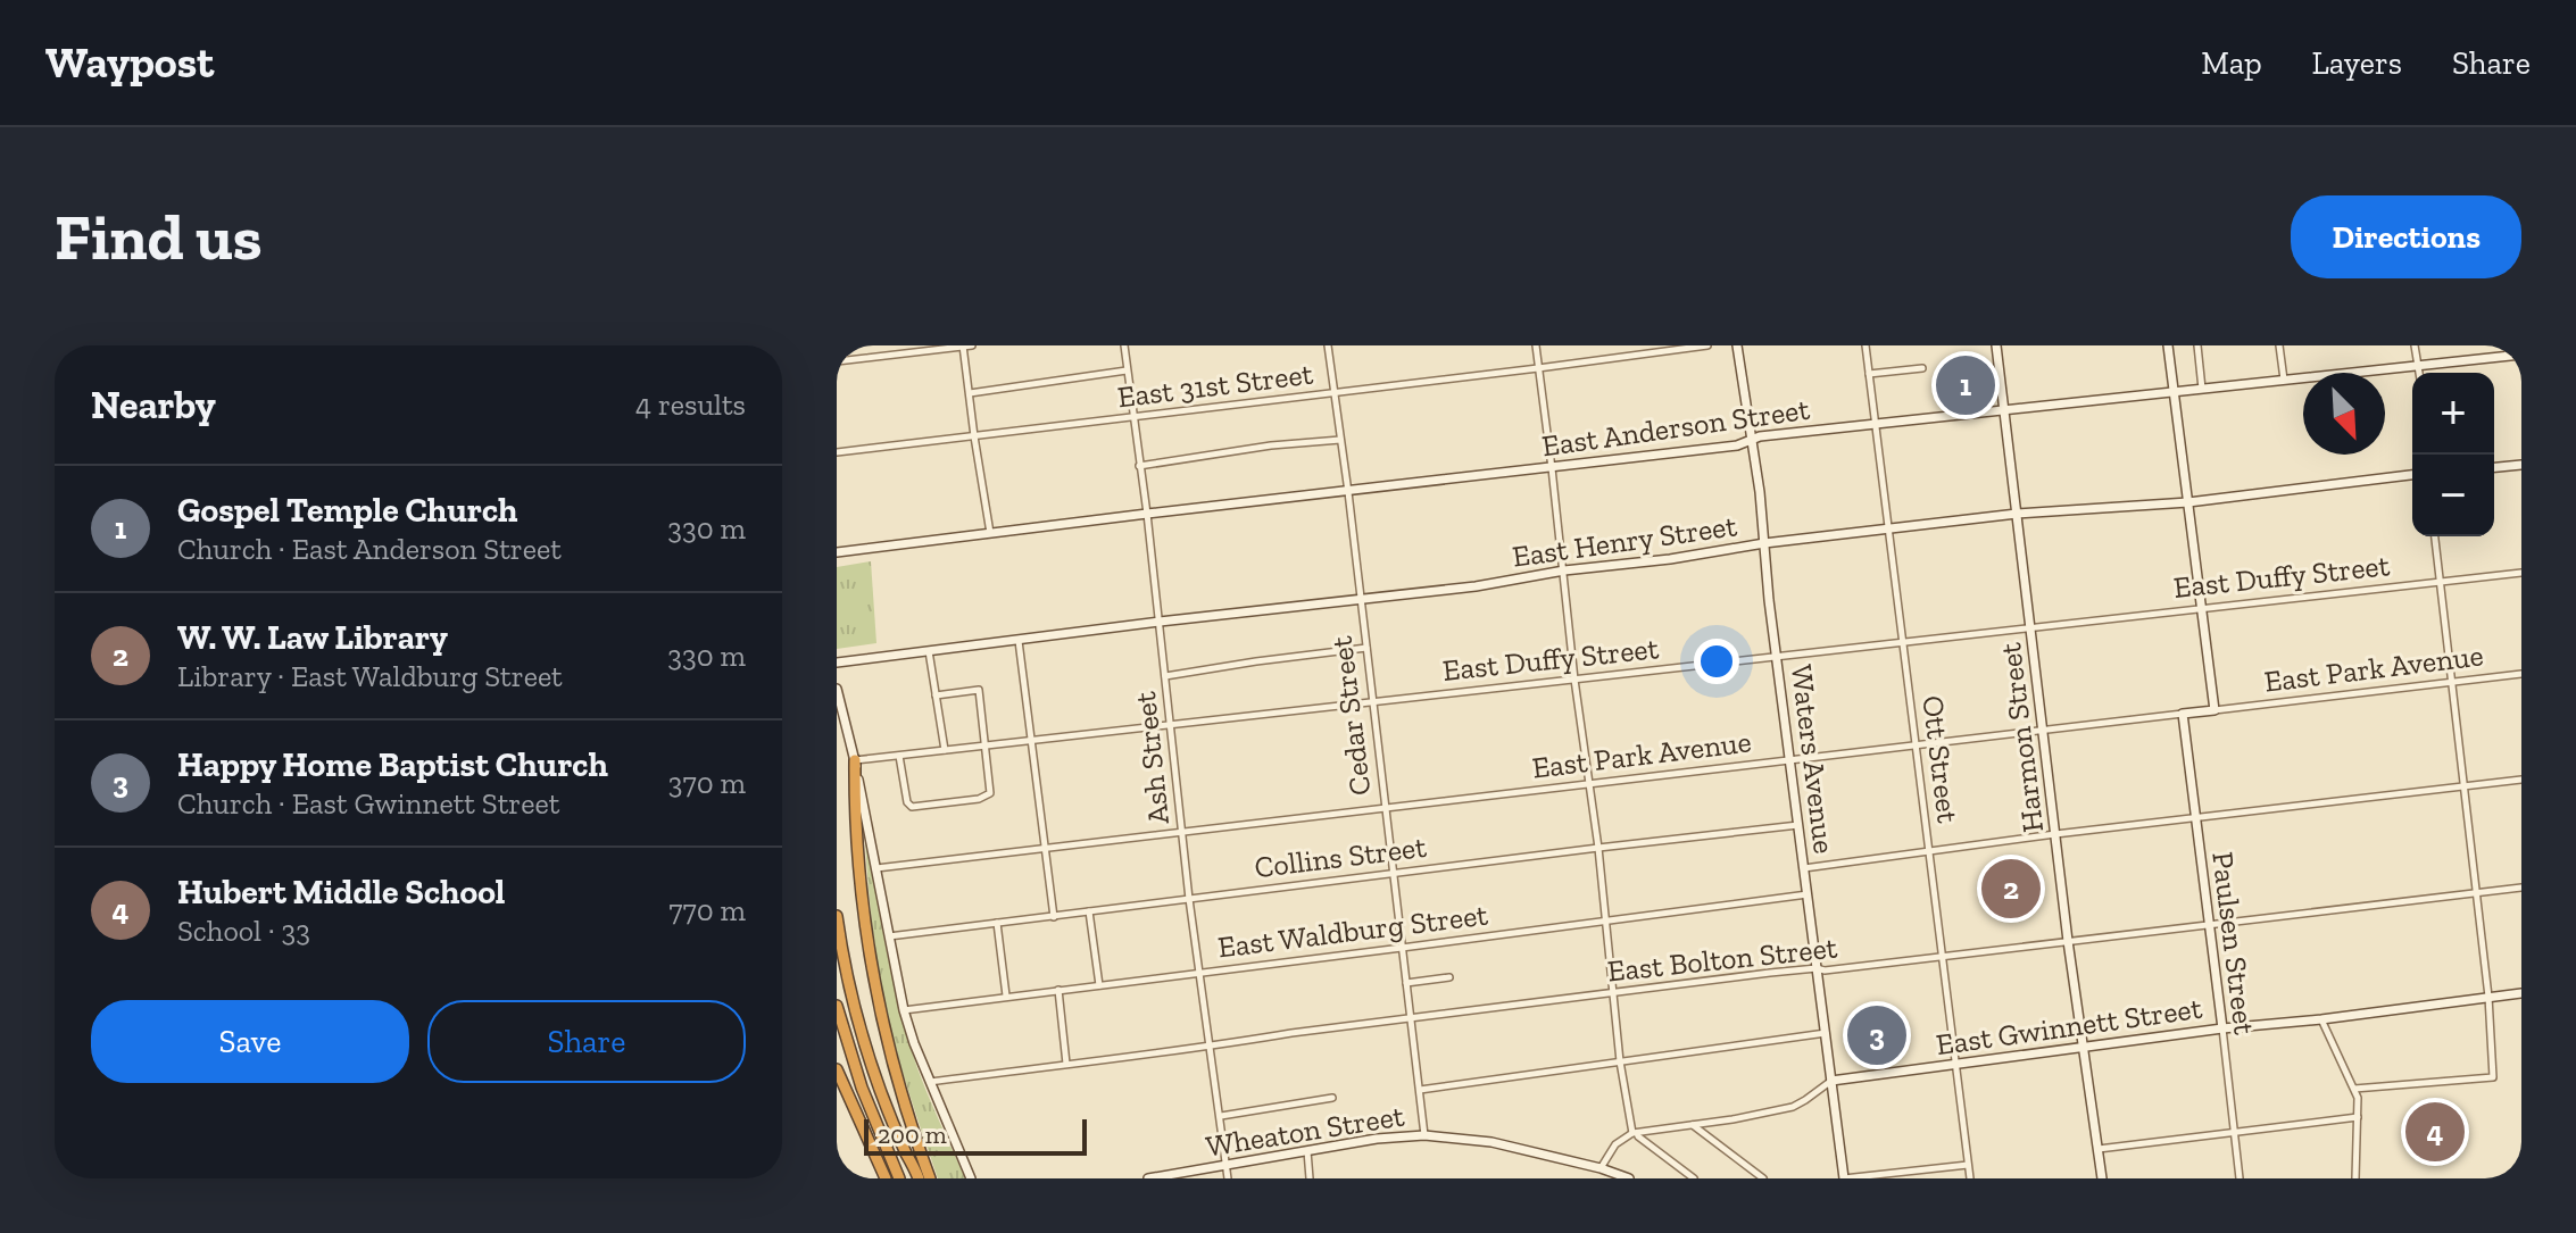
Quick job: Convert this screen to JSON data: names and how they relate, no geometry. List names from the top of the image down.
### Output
{
  "streets": {
    "main road": [
      "East Anderson Street",
      "East Henry Street",
      "East Park Avenue",
      "Harmon Street",
      "Waters Avenue",
      "Paulsen Street",
      "East Gwinnett Street",
      "Wheaton Street"
    ],
    "street": [
      "East 31st Street",
      "East Duffy Street",
      "Cedar Street",
      "Ash Street",
      "Ott Street",
      "Collins Street",
      "East Waldburg Street",
      "East Bolton Street"
    ]
  },
  "crossings": [
    ["East 31st Street", "Cedar Street"],
    ["East 31st Street", "Ash Street"],
    ["East Anderson Street", "Cedar Street"],
    ["East Anderson Street", "Harmon Street"],
    ["East Anderson Street", "Ash Street"],
    ["East Anderson Street", "Waters Avenue"],
    ["East Anderson Street", "Ott Street"],
    ["East Henry Street", "Cedar Street"],
    ["East Henry Street", "Harmon Street"],
    ["East Henry Street", "Ash Street"],
    ["East Henry Street", "Waters Avenue"],
    ["East Henry Street", "Ott Street"],
    ["East Duffy Street", "Cedar Street"],
    ["East Duffy Street", "Harmon Street"],
    ["East Duffy Street", "Ash Street"],
    ["East Duffy Street", "Waters Avenue"],
    ["East Duffy Street", "Ott Street"],
    ["East Park Avenue", "Cedar Street"],
    ["East Park Avenue", "Harmon Street"],
    ["East Park Avenue", "Ash Street"],
    ["East Park Avenue", "Waters Avenue"],
    ["East Park Avenue", "Ott Street"],
    ["East Park Avenue", "Paulsen Street"],
    ["Cedar Street", "Collins Street"],
    ["Cedar Street", "East Waldburg Street"],
    ["Cedar Street", "East Bolton Street"],
    ["Cedar Street", "Wheaton Street"],
    ["Harmon Street", "East Bolton Street"],
    ["Harmon Street", "East Gwinnett Street"],
    ["Ash Street", "Collins Street"],
    ["Ash Street", "East Waldburg Street"],
    ["Ash Street", "East Bolton Street"],
    ["Ash Street", "Wheaton Street"],
    ["Waters Avenue", "Collins Street"],
    ["Waters Avenue", "East Waldburg Street"],
    ["Waters Avenue", "East Bolton Street"],
    ["Waters Avenue", "East Gwinnett Street"],
    ["Ott Street", "East Bolton Street"],
    ["Ott Street", "East Gwinnett Street"],
    ["Paulsen Street", "East Bolton Street"],
    ["Paulsen Street", "East Gwinnett Street"]
  ],
  "scale_bar": "200 m",
  "north": "bottom right",
  "page": {
    "header": "Waypost",
    "nav": ["Map", "Layers", "Share"],
    "buttons": [
      "Directions",
      ["Save", "Share"]
    ],
    "title": "Find us",
    "heading": ["Nearby", "4 results"],
    "pins": [
      "1",
      "2",
      "3",
      "4"
    ],
    "map_buttons": ["+", "−"],
    "list": [
      {
        "mark": "1",
        "name": "Gospel Temple Church",
        "note": "Church · East Anderson Street",
        "value": "330 m"
      },
      {
        "mark": "2",
        "name": "W. W. Law Library",
        "note": "Library · East Waldburg Street",
        "value": "330 m"
      },
      {
        "mark": "3",
        "name": "Happy Home Baptist Church",
        "note": "Church · East Gwinnett Street",
        "value": "370 m"
      },
      {
        "mark": "4",
        "name": "Hubert Middle School",
        "note": "School · 33",
        "value": "770 m"
      }
    ],
    "scale": "200 m"
  }
}
